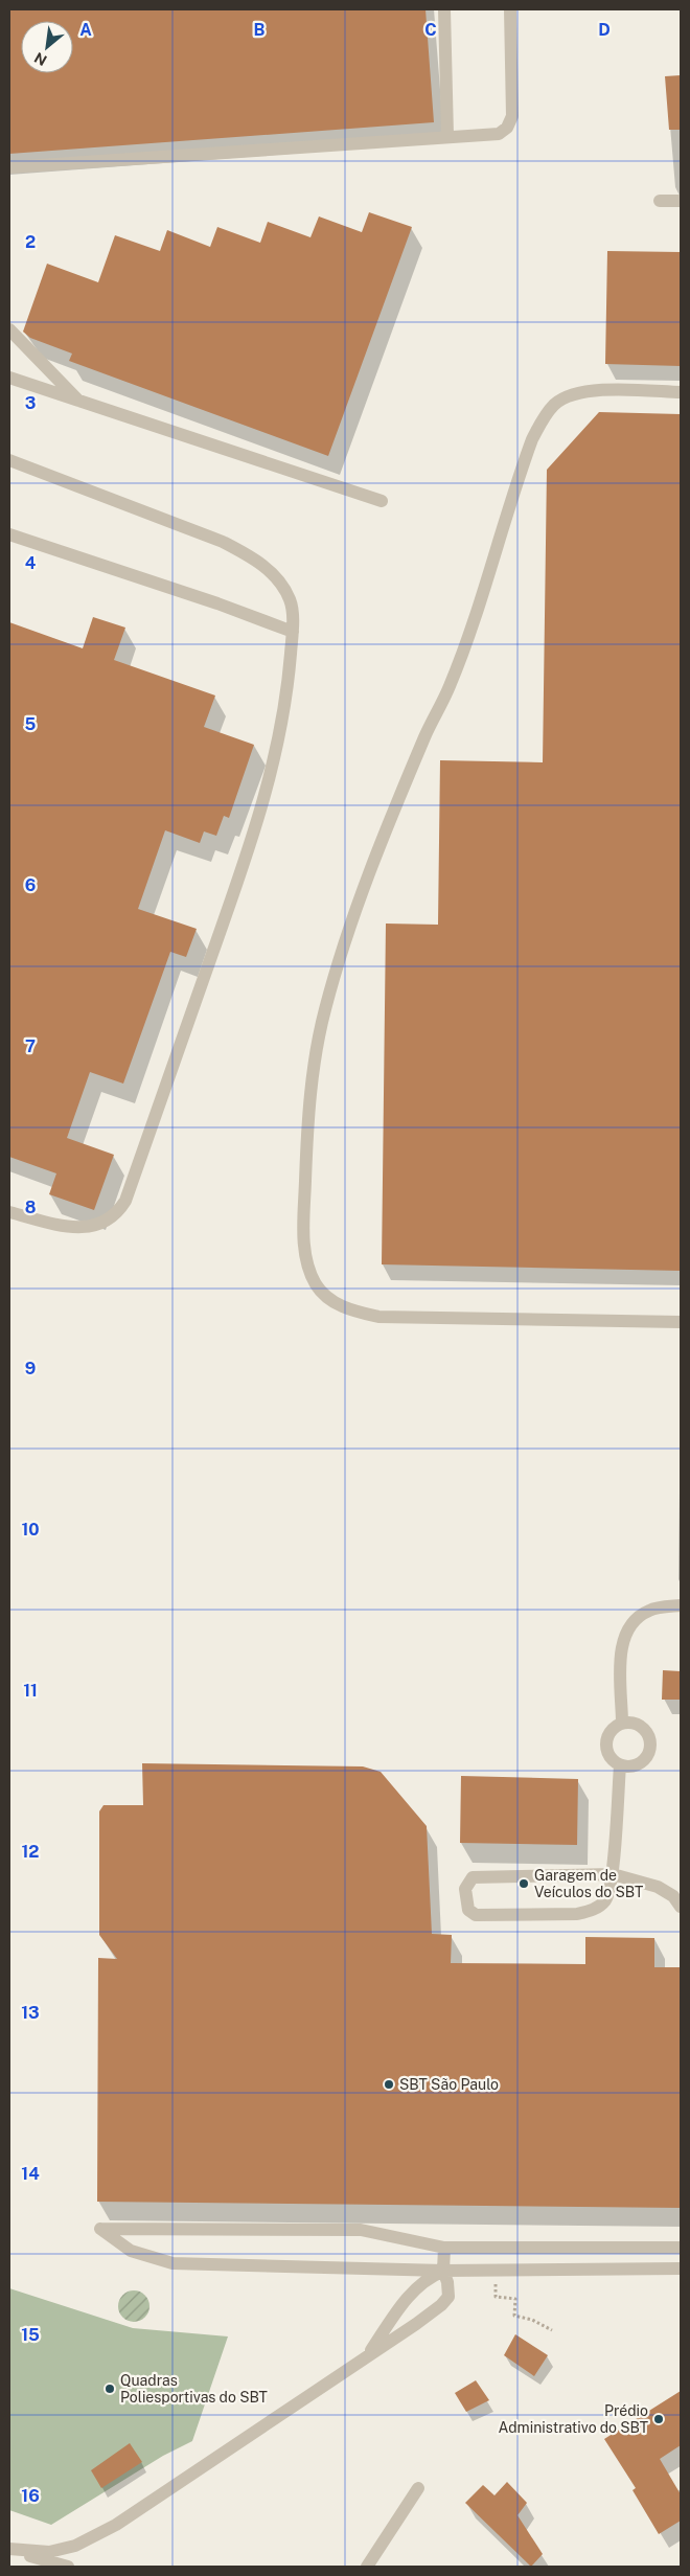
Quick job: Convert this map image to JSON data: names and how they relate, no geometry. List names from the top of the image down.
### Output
{
  "places": [
    "Garagem de Veículos do SBT",
    "SBT São Paulo",
    "Quadras Poliesportivas do SBT",
    "Prédio Administrativo do SBT"
  ],
  "north": "bottom left",
  "grid": {
    "columns": [
      "A",
      "B",
      "C",
      "D"
    ],
    "rows": [
      "2",
      "3",
      "4",
      "5",
      "6",
      "7",
      "8",
      "9",
      "10",
      "11",
      "12",
      "13",
      "14",
      "15",
      "16"
    ]
  }
}
